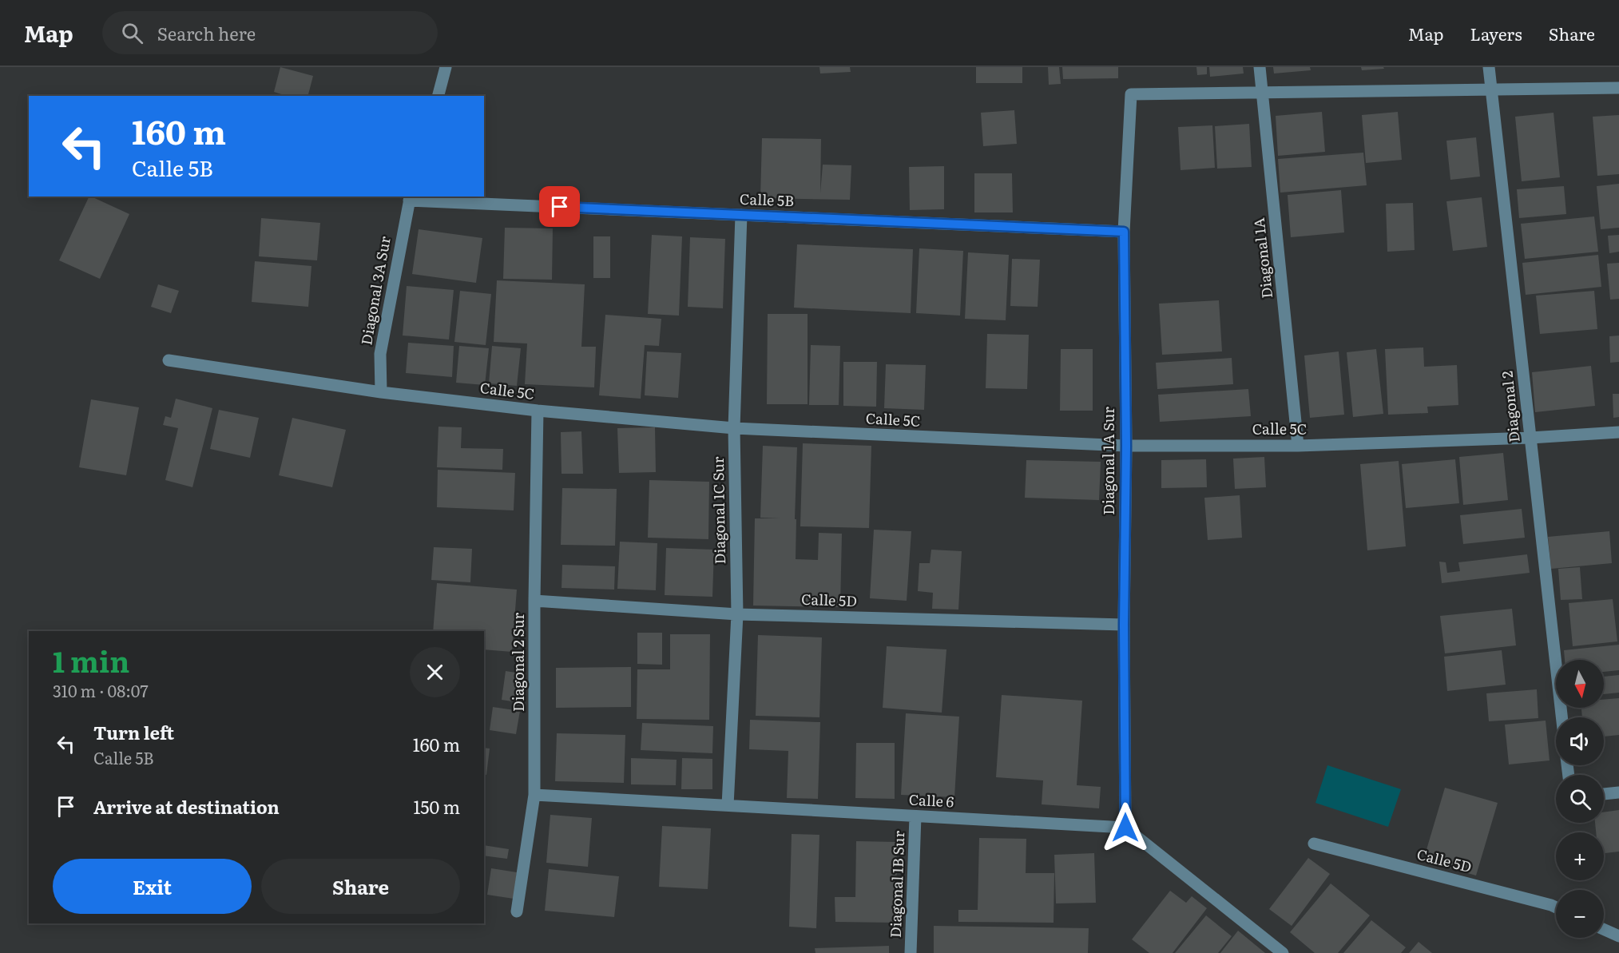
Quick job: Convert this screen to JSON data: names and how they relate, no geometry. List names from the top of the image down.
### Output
{
  "streets": {
    "street": [
      "Calle 5B",
      "Diagonal 1A",
      "Diagonal 3A Sur",
      "Calle 5C",
      "Diagonal 2",
      "Diagonal 1A Sur",
      "Diagonal 1C Sur",
      "Calle 5D",
      "Diagonal 2 Sur",
      "Calle 6",
      "Diagonal 1B Sur"
    ]
  },
  "crossings": [
    ["Calle 5B", "Diagonal 3A Sur"],
    ["Calle 5B", "Diagonal 1A Sur"],
    ["Calle 5B", "Diagonal 1C Sur"],
    ["Diagonal 1A", "Calle 5C"],
    ["Diagonal 1A", "Diagonal 1A Sur"],
    ["Diagonal 3A Sur", "Calle 5C"],
    ["Calle 5C", "Diagonal 2"],
    ["Calle 5C", "Diagonal 1A Sur"],
    ["Calle 5C", "Diagonal 1C Sur"],
    ["Calle 5C", "Diagonal 2 Sur"],
    ["Diagonal 1A Sur", "Calle 5D"],
    ["Diagonal 1A Sur", "Calle 6"],
    ["Diagonal 1C Sur", "Calle 5D"],
    ["Diagonal 1C Sur", "Calle 6"],
    ["Calle 5D", "Diagonal 2 Sur"],
    ["Diagonal 2 Sur", "Calle 6"],
    ["Calle 6", "Diagonal 1B Sur"]
  ],
  "north": "bottom",
  "page": {
    "header": "Map",
    "search": "Search here",
    "nav": ["Map", "Layers", "Share"],
    "turn": ["160 m", "Calle 5B"],
    "heading": ["1 min", "310 m · 08:07"],
    "map_buttons": ["+", "−"],
    "list": [
      {
        "name": "Turn left",
        "note": "Calle 5B",
        "value": "160 m"
      },
      {
        "name": "Arrive at destination",
        "value": "150 m"
      }
    ],
    "buttons": ["Exit", "Share"]
  }
}
